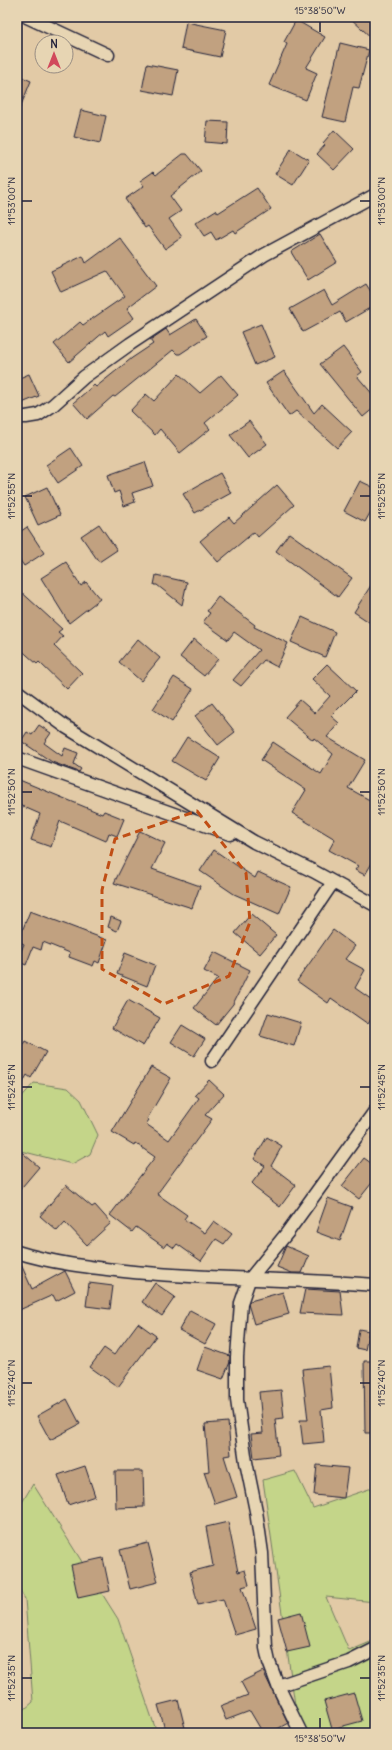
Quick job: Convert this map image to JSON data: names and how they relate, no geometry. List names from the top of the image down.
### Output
{
  "north": "top",
  "coordinates": [
    "15°38'50\"W",
    "11°53'00\"N",
    "11°52'55\"N",
    "11°52'50\"N",
    "11°52'45\"N",
    "11°52'40\"N",
    "11°52'35\"N"
  ]
}
